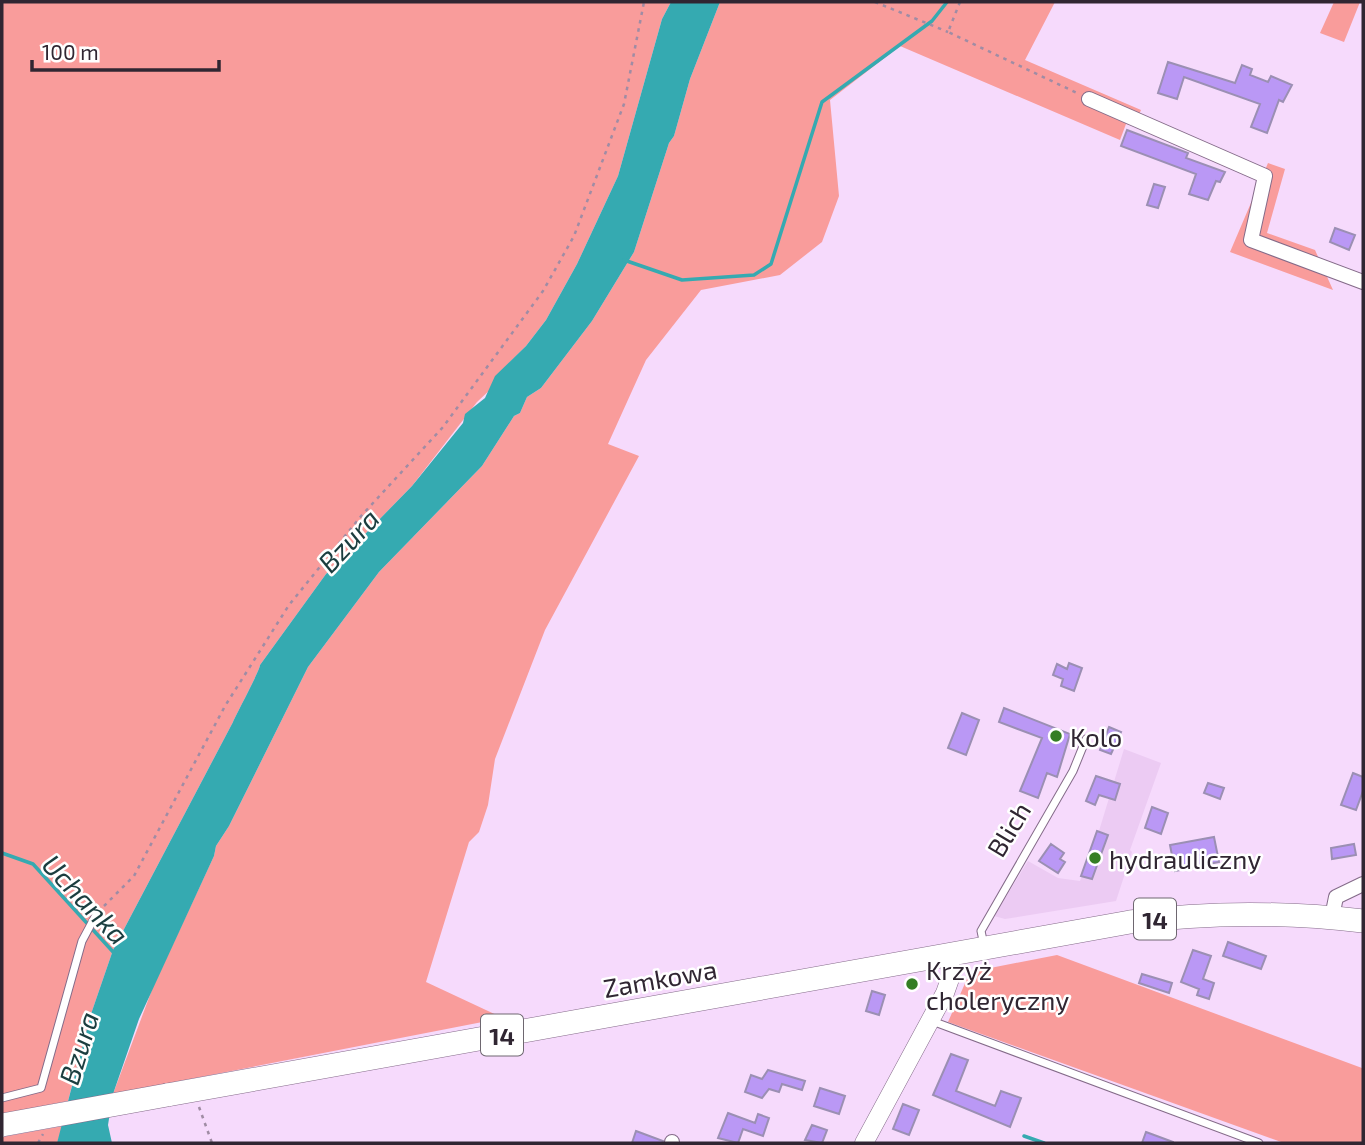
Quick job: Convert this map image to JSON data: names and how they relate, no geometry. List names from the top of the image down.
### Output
{
  "streets": {
    "main road": ["14", "Zamkowa"],
    "lane": ["Blich"]
  },
  "crossings": [
    ["Blich", "Zamkowa"]
  ],
  "water": ["Bzura", "Uchanka"],
  "places": ["Kolo", "hydrauliczny", "Krzyż choleryczny"],
  "scale_bar": "100 m"
}
